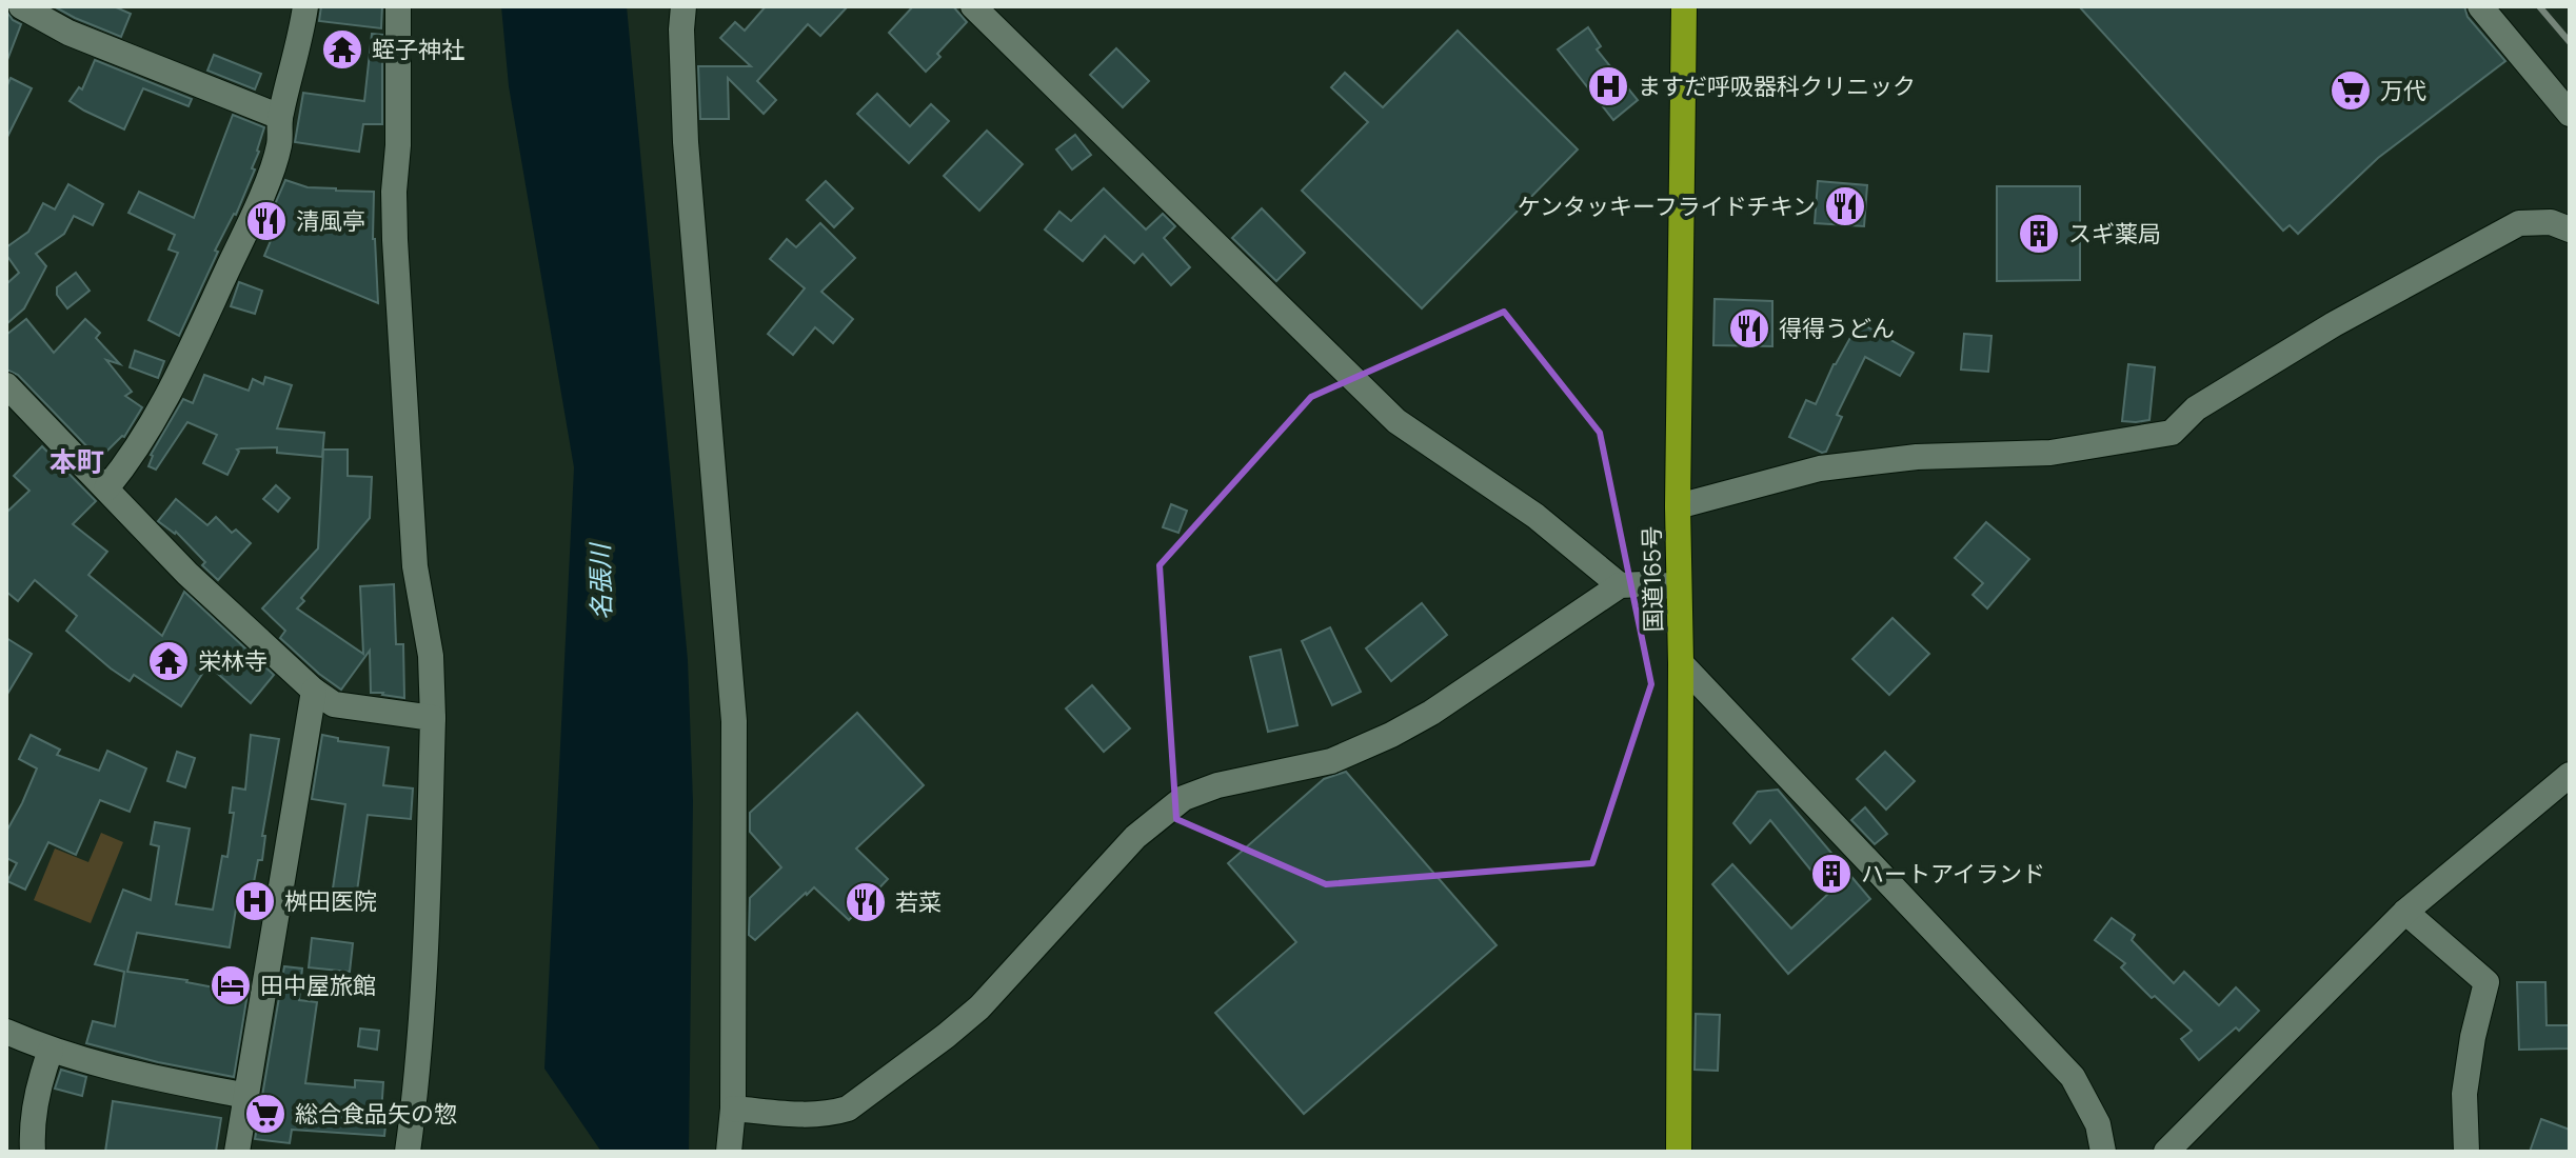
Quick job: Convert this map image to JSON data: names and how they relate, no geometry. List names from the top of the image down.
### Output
{
  "streets": {
    "highway": ["国道165号"]
  },
  "districts": ["本町"],
  "water": ["名張川"],
  "places": {
    "temple": ["蛭子神社", "栄林寺"],
    "hospital": ["ますだ呼吸器科クリニック", "桝田医院"],
    "supermarket": ["万代", "総合食品矢の惣"],
    "restaurant": [
      "ケンタッキーフライドチキン",
      "清風亭",
      "得得うどん",
      "若菜"
    ],
    "building": ["スギ薬局", "ハートアイランド"],
    "hotel": ["田中屋旅館"]
  }
}
